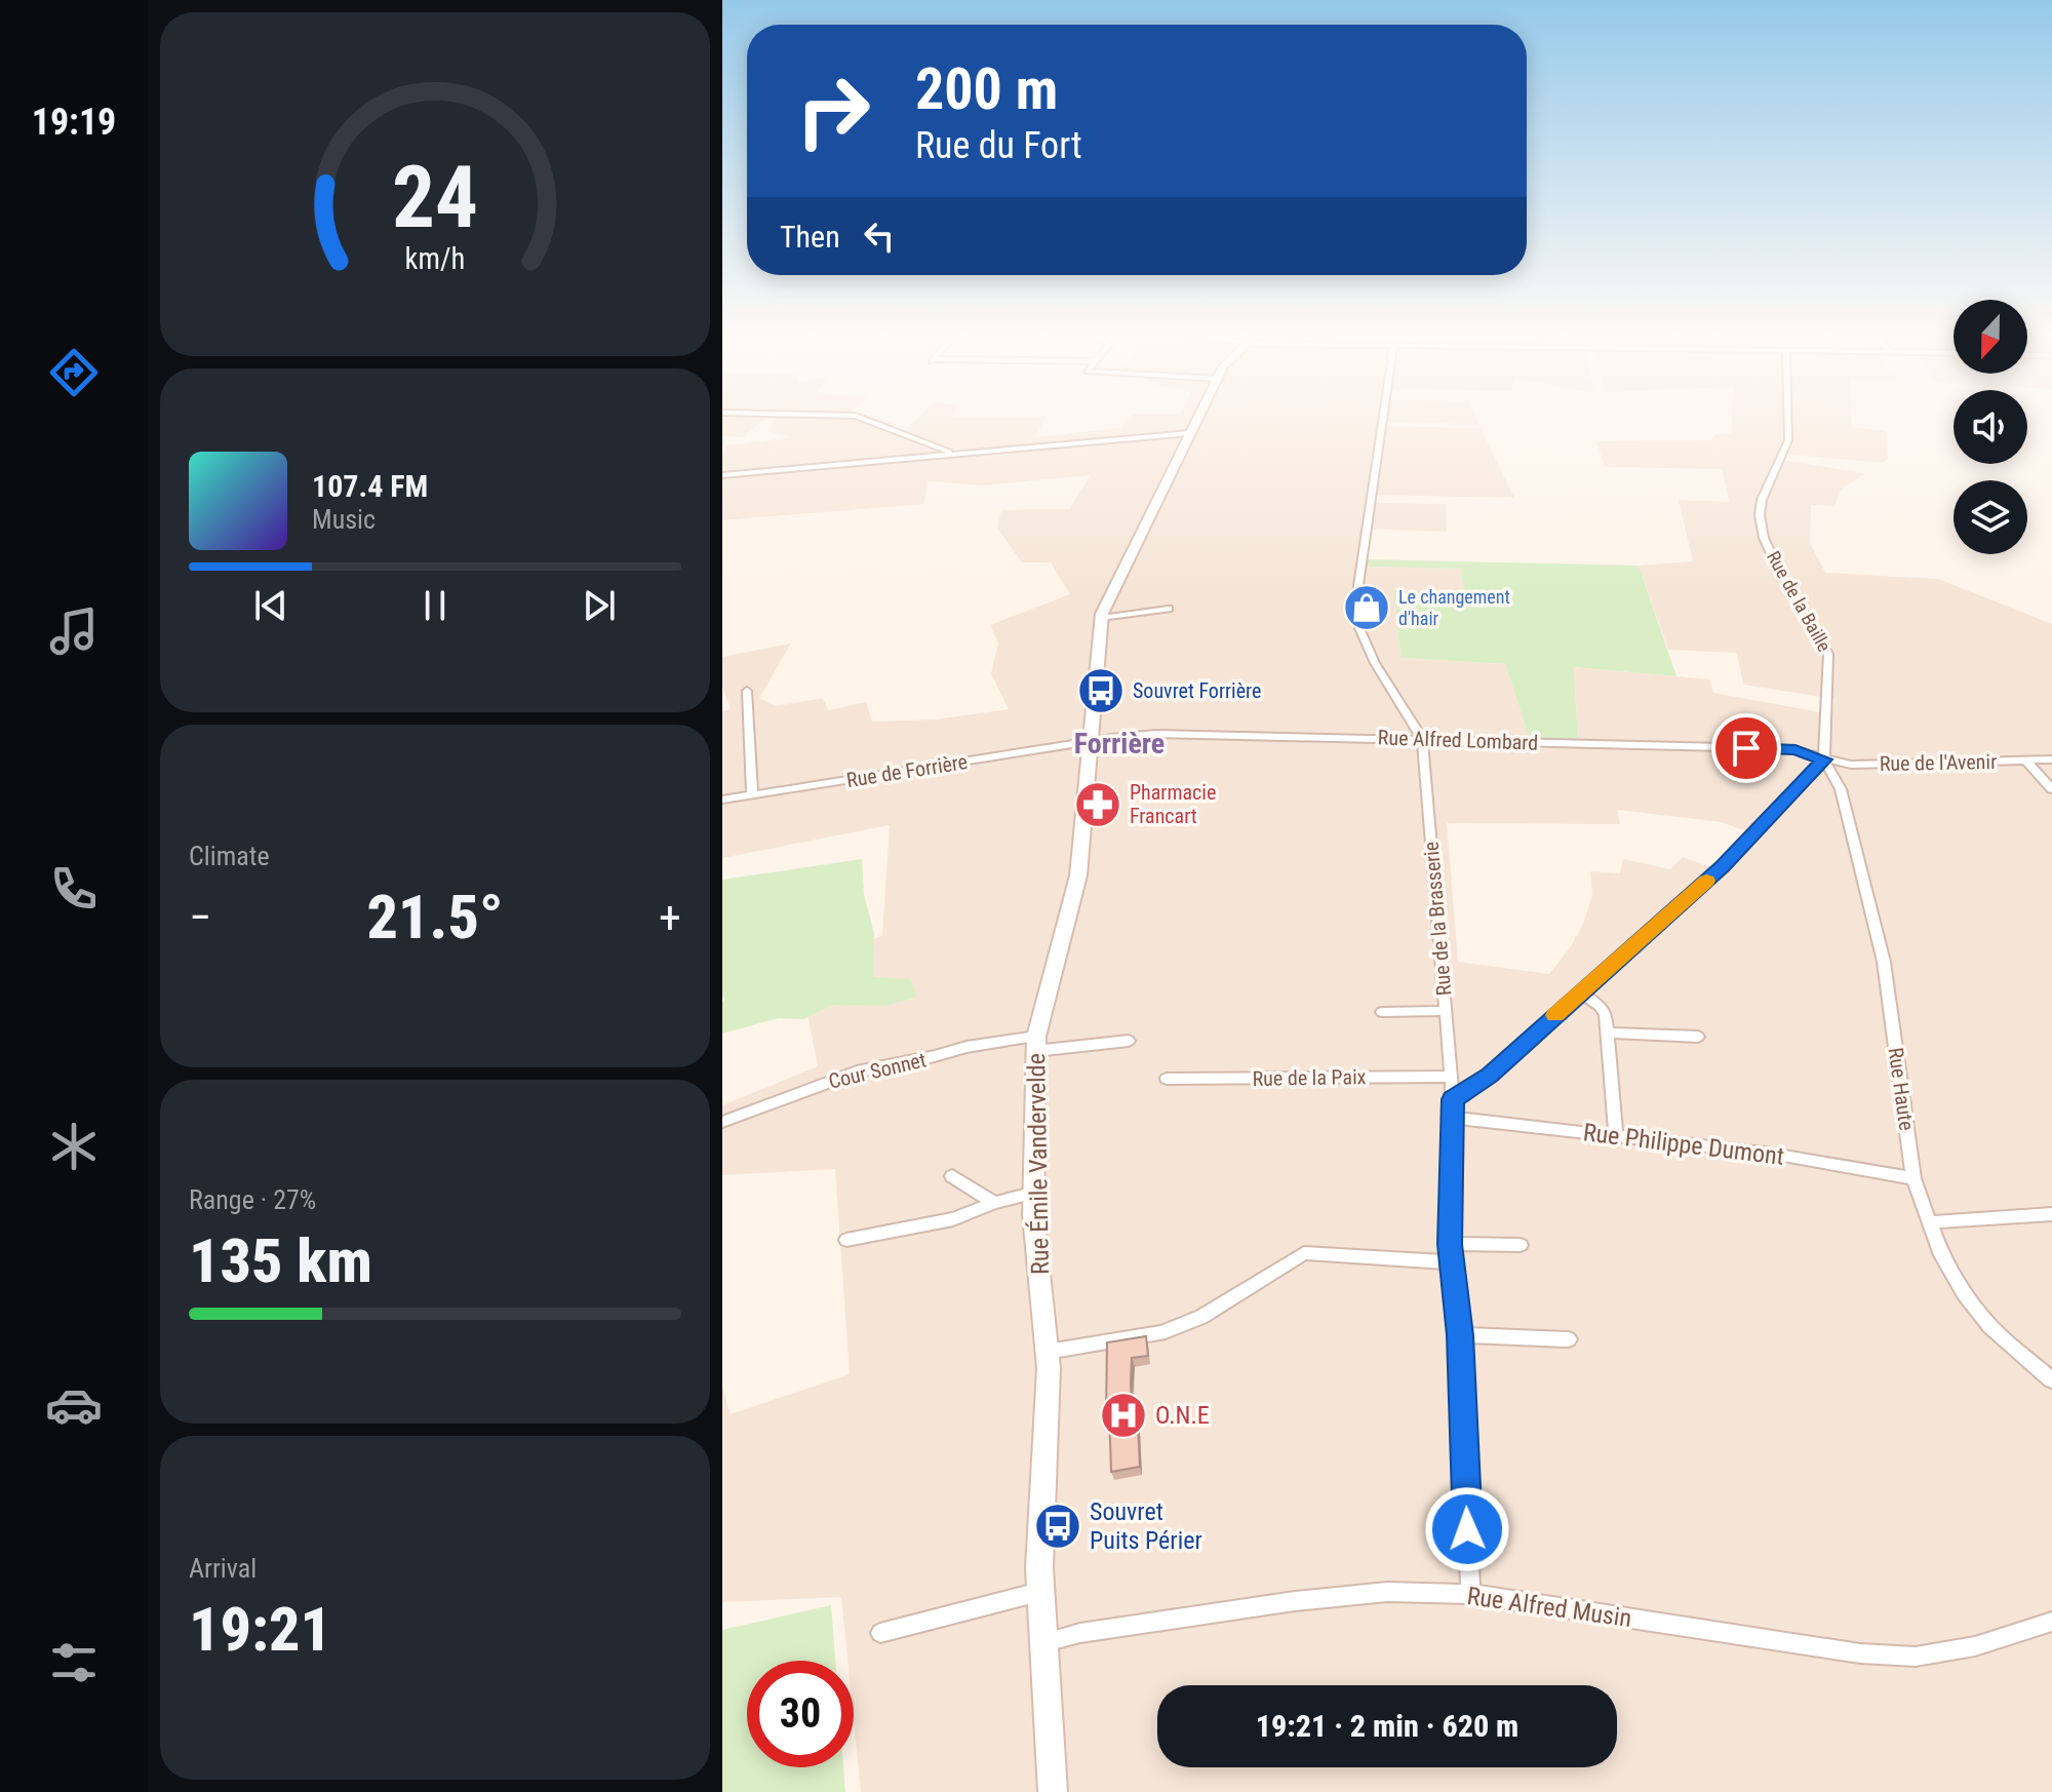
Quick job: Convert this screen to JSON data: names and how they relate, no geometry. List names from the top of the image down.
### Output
{
  "streets": {
    "main road": ["Rue Émile Vandervelde"],
    "street": [
      "Rue de la Baille",
      "Rue Alfred Lombard",
      "Rue de l'Avenir",
      "Rue de Forrière",
      "Rue de la Brasserie",
      "Cour Sonnet",
      "Rue de la Paix",
      "Rue Haute",
      "Rue Philippe Dumont",
      "Rue Alfred Musin"
    ]
  },
  "crossings": [
    ["Rue de la Baille", "Rue Alfred Lombard"],
    ["Rue de la Baille", "Rue de l'Avenir"],
    ["Rue de la Baille", "Rue Haute"],
    ["Rue Alfred Lombard", "Rue de l'Avenir"],
    ["Rue Alfred Lombard", "Rue de Forrière"],
    ["Rue Alfred Lombard", "Rue de la Brasserie"],
    ["Rue Alfred Lombard", "Rue Haute"],
    ["Rue Alfred Lombard", "Rue Émile Vandervelde"],
    ["Rue de l'Avenir", "Rue Haute"],
    ["Rue de Forrière", "Rue Émile Vandervelde"],
    ["Rue de la Brasserie", "Rue de la Paix"],
    ["Rue de la Brasserie", "Rue Philippe Dumont"],
    ["Rue de la Brasserie", "Rue Alfred Musin"],
    ["Cour Sonnet", "Rue Émile Vandervelde"],
    ["Rue Haute", "Rue Philippe Dumont"],
    ["Rue Émile Vandervelde", "Rue Alfred Musin"]
  ],
  "districts": ["Forrière"],
  "places": {
    "shop": ["Le changement d'hair"],
    "bus stop": ["Souvret Forrière", "Souvret Puits Périer"],
    "pharmacy": ["Pharmacie Francart"],
    "hospital": ["O.N.E"]
  },
  "north": "bottom",
  "page": {
    "tabs": "19:19",
    "turn": ["200 m", "Rue du Fort"],
    "then": "Then",
    "song": ["107.4 FM", "Music"],
    "tile": [
      "Climate",
      ["Range · 27%", "135 km"],
      ["Arrival", "19:21"]
    ],
    "heat": ["−", "21.5°", "+"],
    "limit": "30",
    "trip": "19:21 · 2 min · 620 m",
    "gauge": ["24", "km/h"]
  }
}
